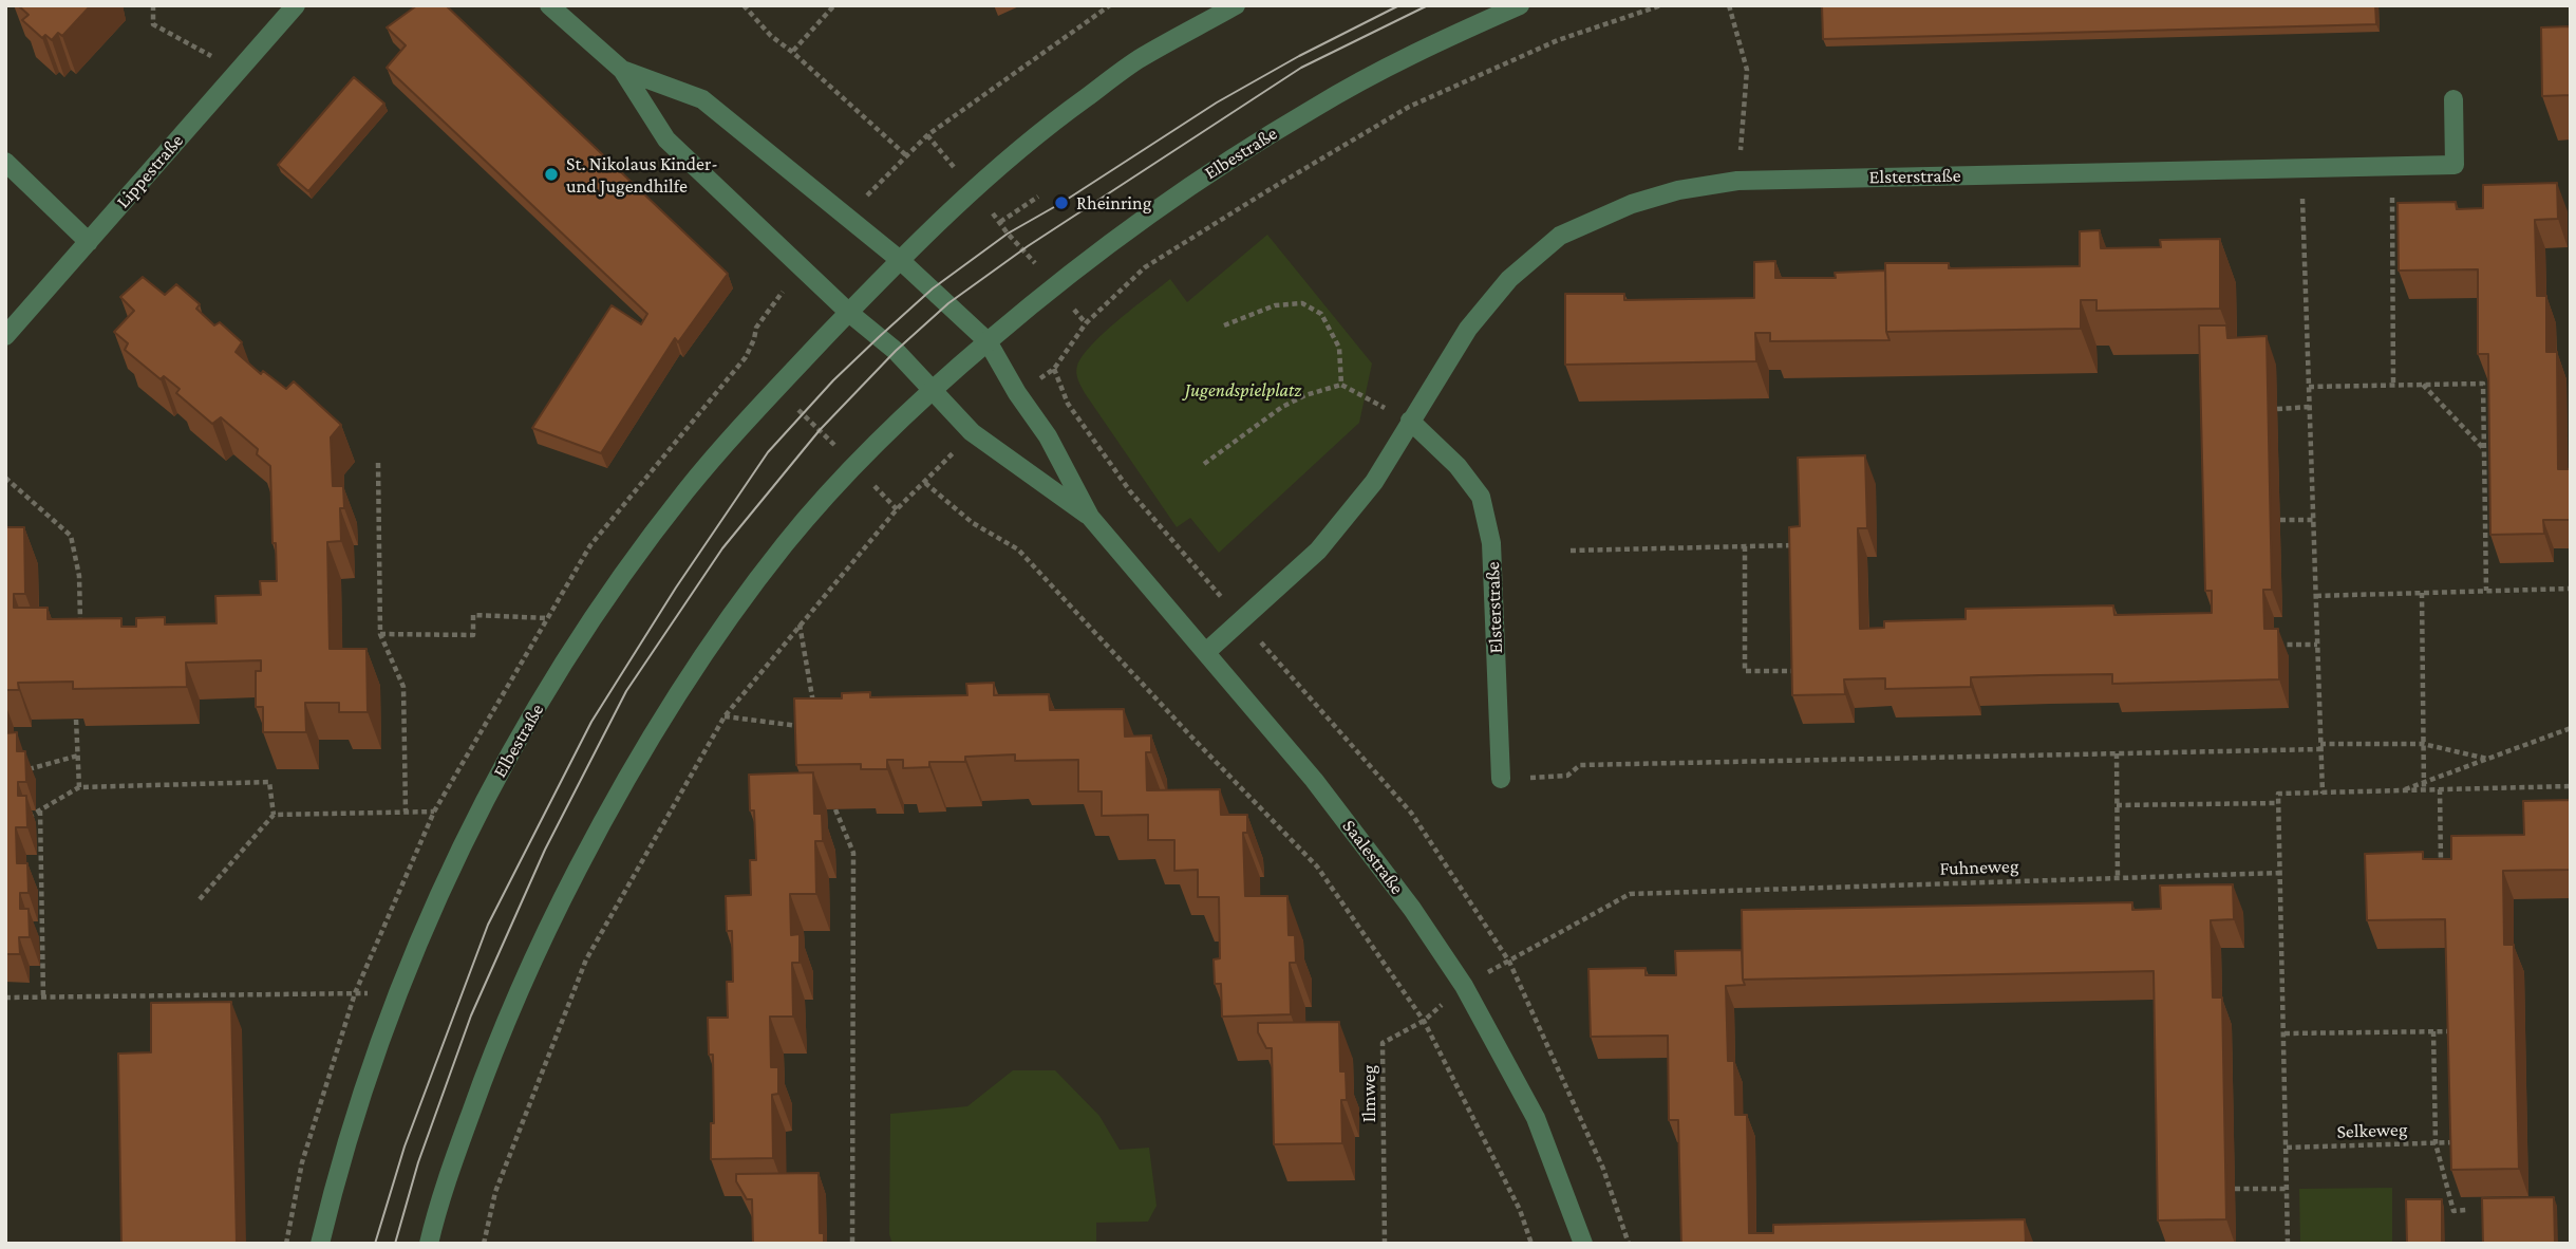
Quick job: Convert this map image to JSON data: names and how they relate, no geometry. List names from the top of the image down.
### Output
{
  "streets": {
    "street": [
      "Elbestraße",
      "Lippestraße",
      "Elsterstraße",
      "Saalestraße"
    ],
    "path": ["Fuhneweg", "Ilmweg", "Selkeweg"]
  },
  "crossings": [
    ["Elbestraße", "Saalestraße"],
    ["Elsterstraße", "Saalestraße"],
    ["Saalestraße", "Fuhneweg"],
    ["Saalestraße", "Ilmweg"],
    ["Fuhneweg", "Ilmweg"]
  ],
  "parks": ["Jugendspielplatz"],
  "places": ["St. Nikolaus Kinder- und Jugendhilfe", "Rheinring"]
}
